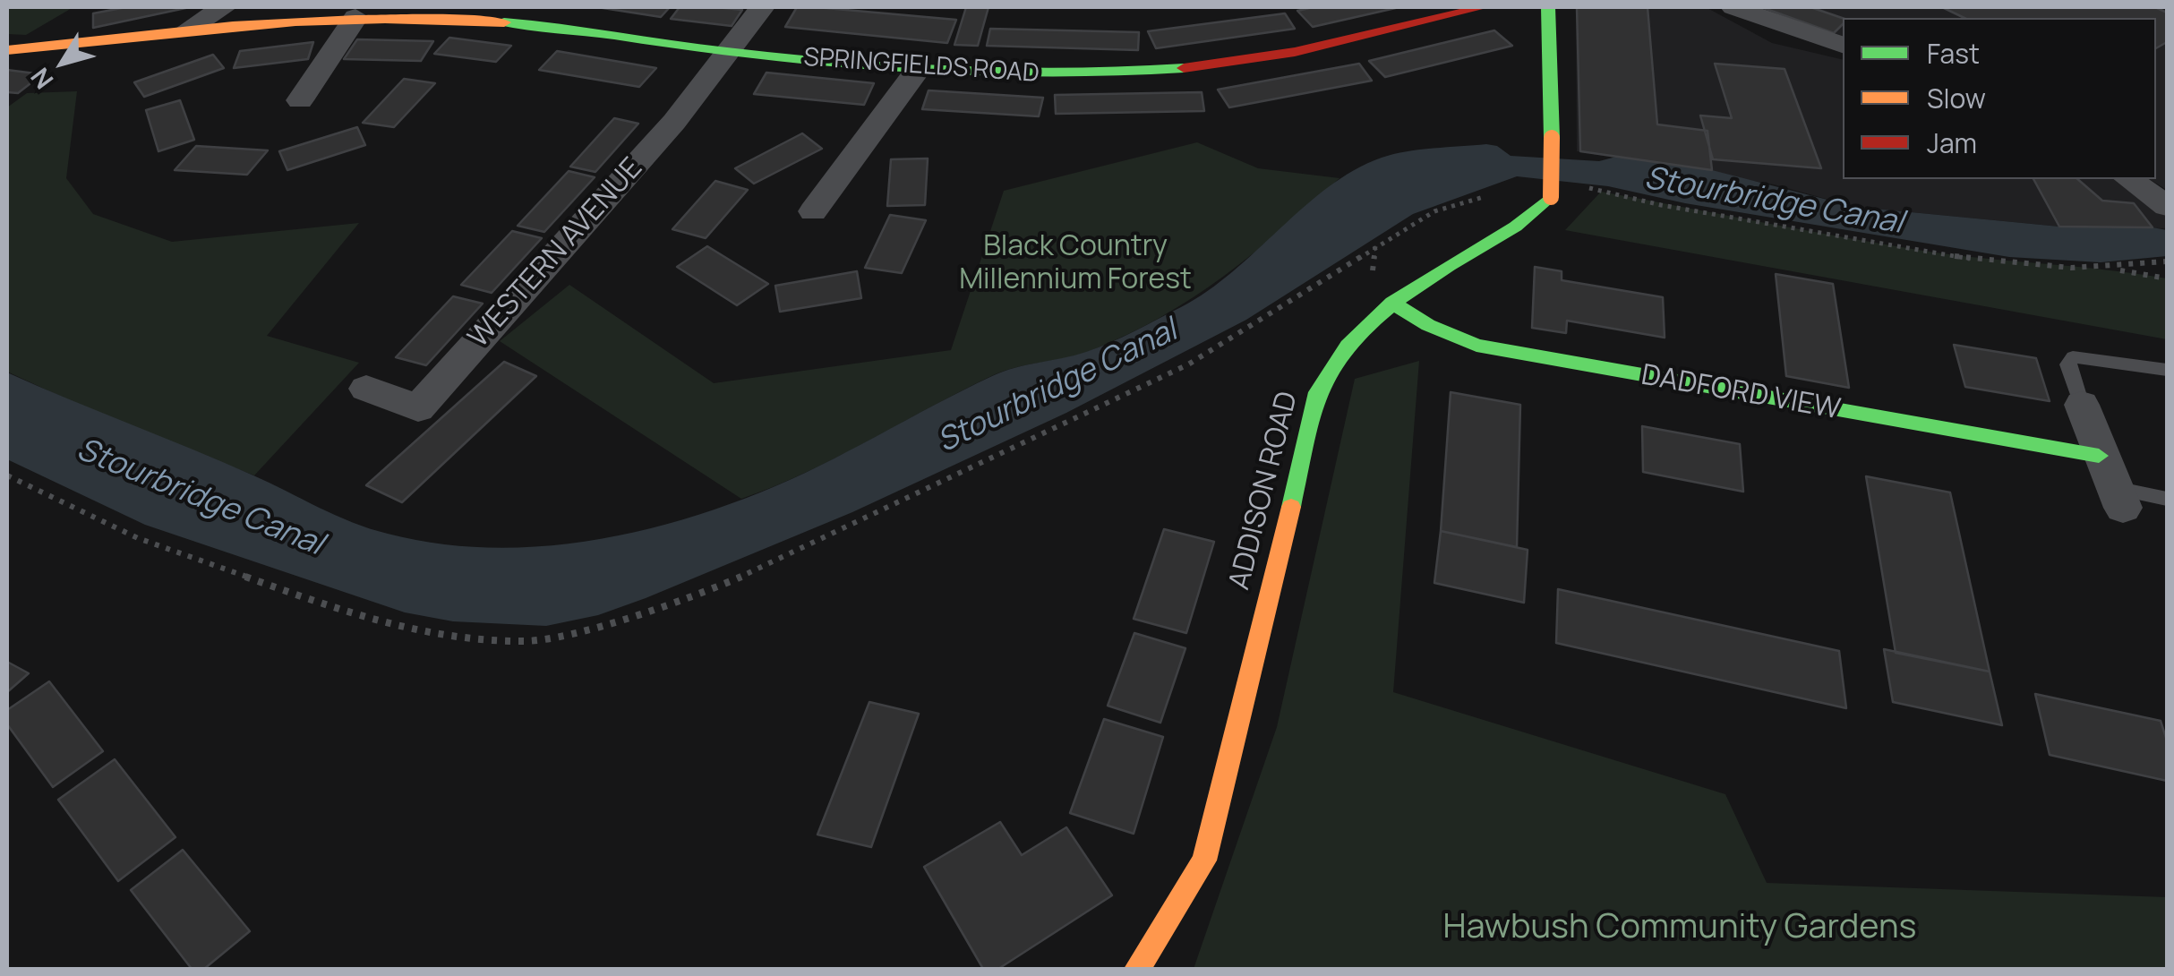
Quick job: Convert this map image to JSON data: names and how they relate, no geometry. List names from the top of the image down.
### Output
{
  "streets": {
    "street": [
      "SPRINGFIELDS ROAD",
      "WESTERN AVENUE",
      "DADFORD VIEW",
      "ADDISON ROAD"
    ]
  },
  "crossings": [
    ["SPRINGFIELDS ROAD", "WESTERN AVENUE"],
    ["DADFORD VIEW", "ADDISON ROAD"]
  ],
  "water": ["Stourbridge Canal"],
  "parks": ["Black Country Millennium Forest", "Hawbush Community Gardens"],
  "legend": ["Fast", "Slow", "Jam"],
  "north": "bottom left"
}
